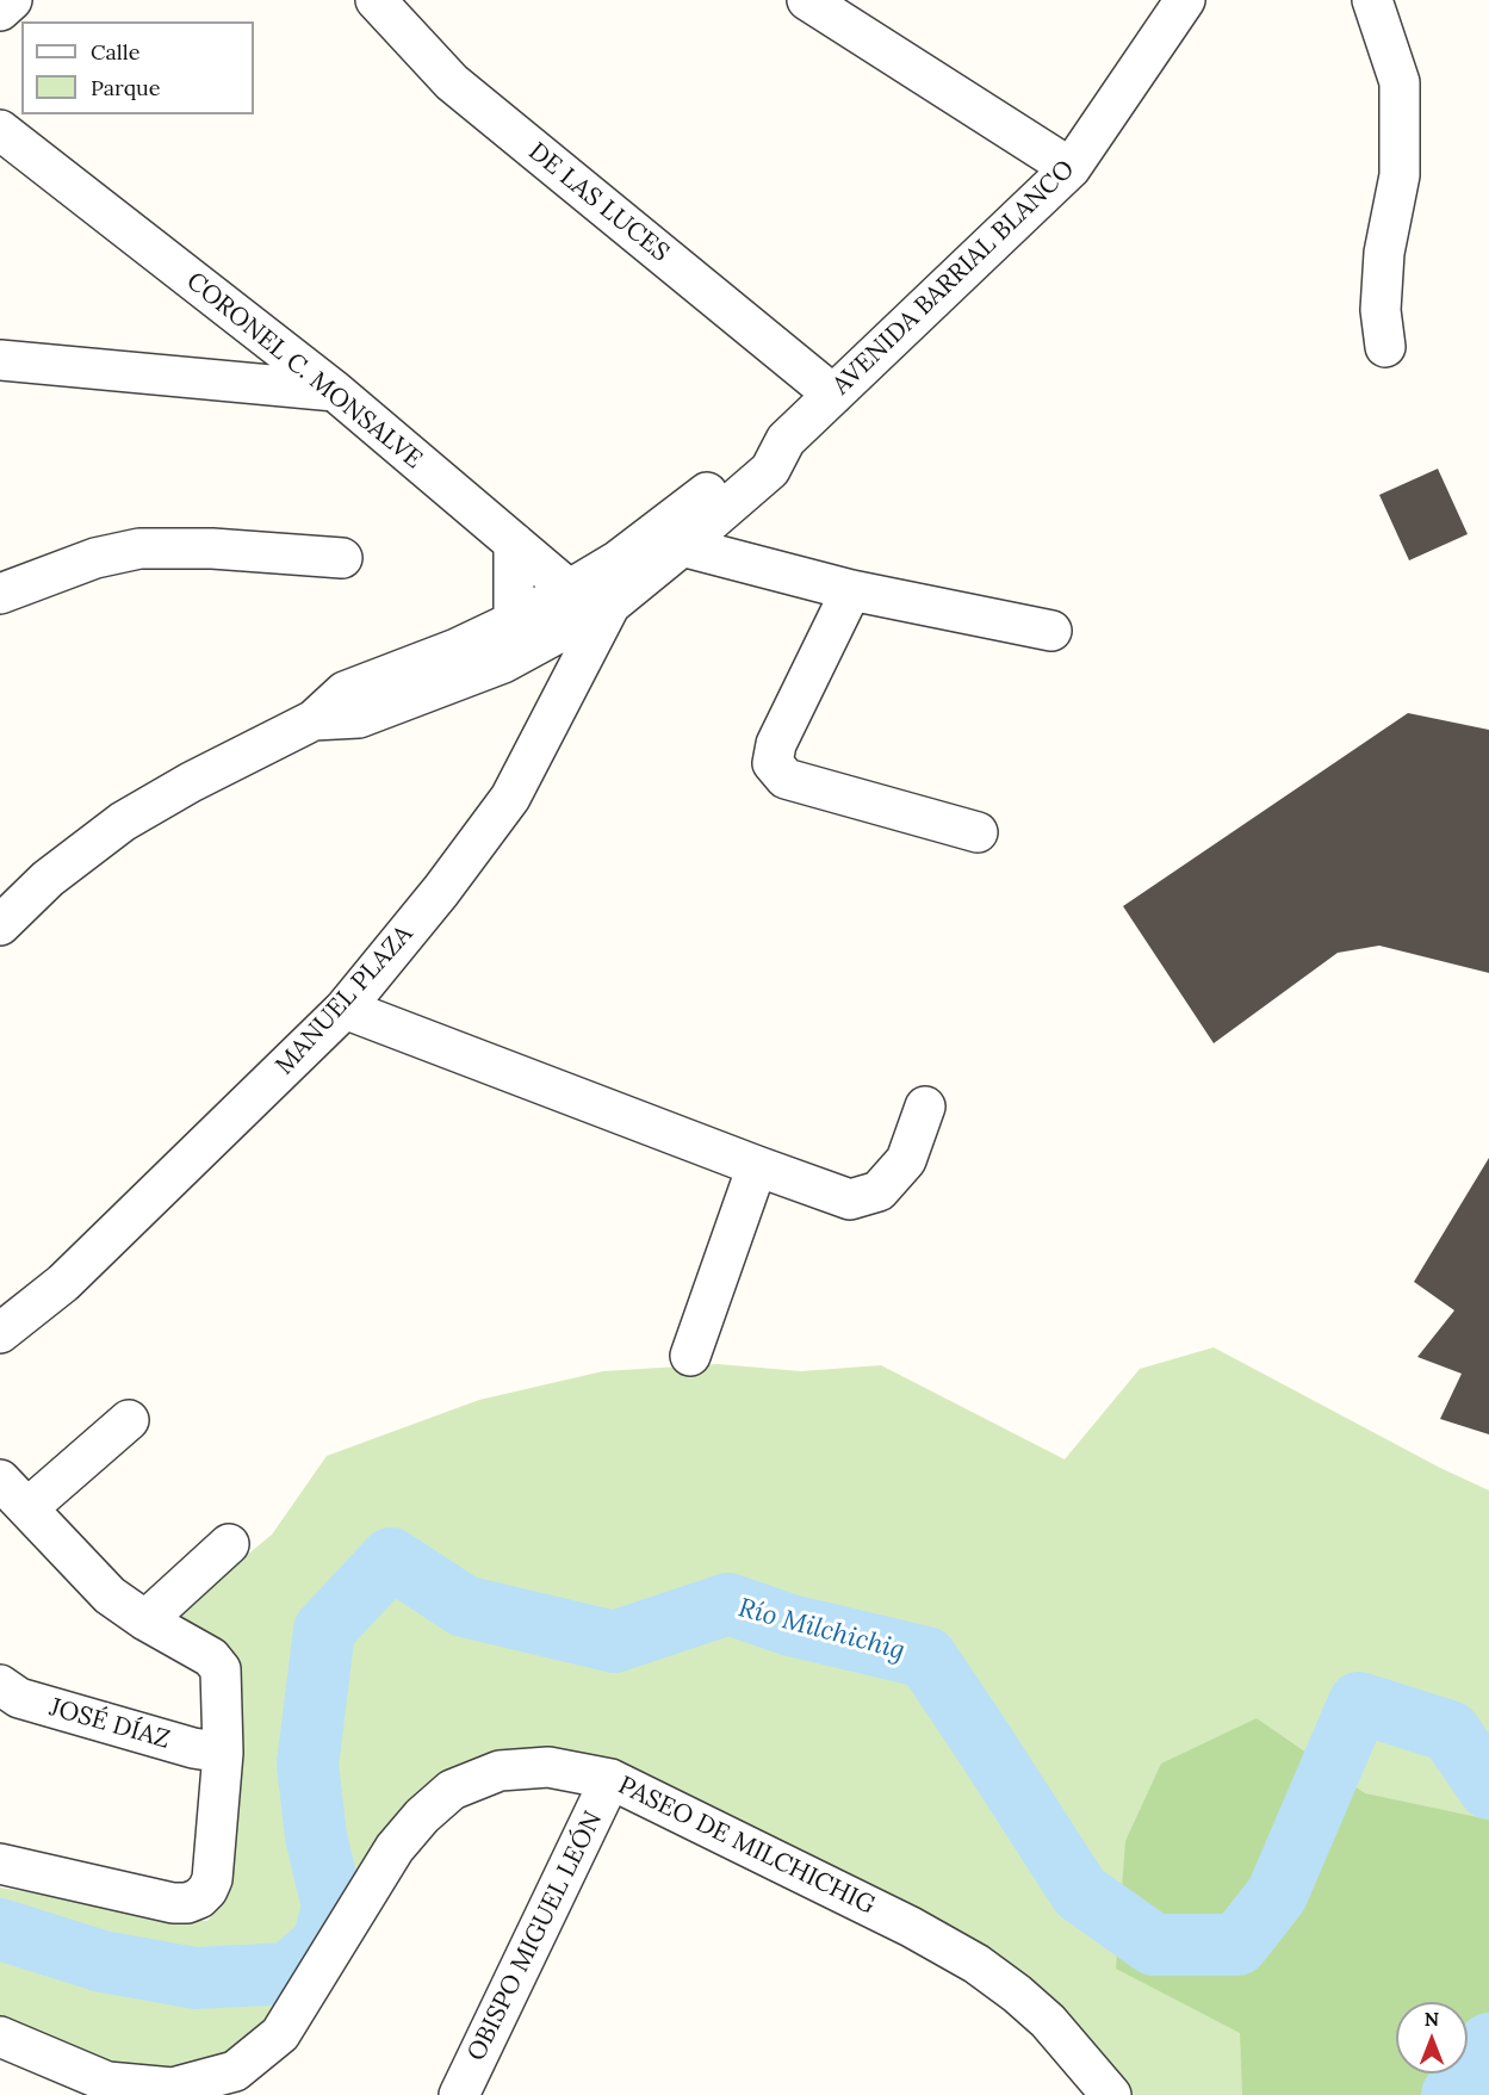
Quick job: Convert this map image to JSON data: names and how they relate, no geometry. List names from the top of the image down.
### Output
{
  "streets": {
    "street": [
      "DE LAS LUCES",
      "AVENIDA BARRIAL BLANCO",
      "CORONEL C. MONSALVE",
      "MANUEL PLAZA",
      "JOSÉ DÍAZ",
      "PASEO DE MILCHICHIG",
      "OBISPO MIGUEL LEÓN"
    ]
  },
  "crossings": [
    ["DE LAS LUCES", "AVENIDA BARRIAL BLANCO"],
    ["AVENIDA BARRIAL BLANCO", "CORONEL C. MONSALVE"],
    ["AVENIDA BARRIAL BLANCO", "MANUEL PLAZA"],
    ["CORONEL C. MONSALVE", "MANUEL PLAZA"],
    ["PASEO DE MILCHICHIG", "OBISPO MIGUEL LEÓN"]
  ],
  "water": ["Río Milchichig"],
  "legend": ["Calle", "Parque"],
  "north": "top"
}
